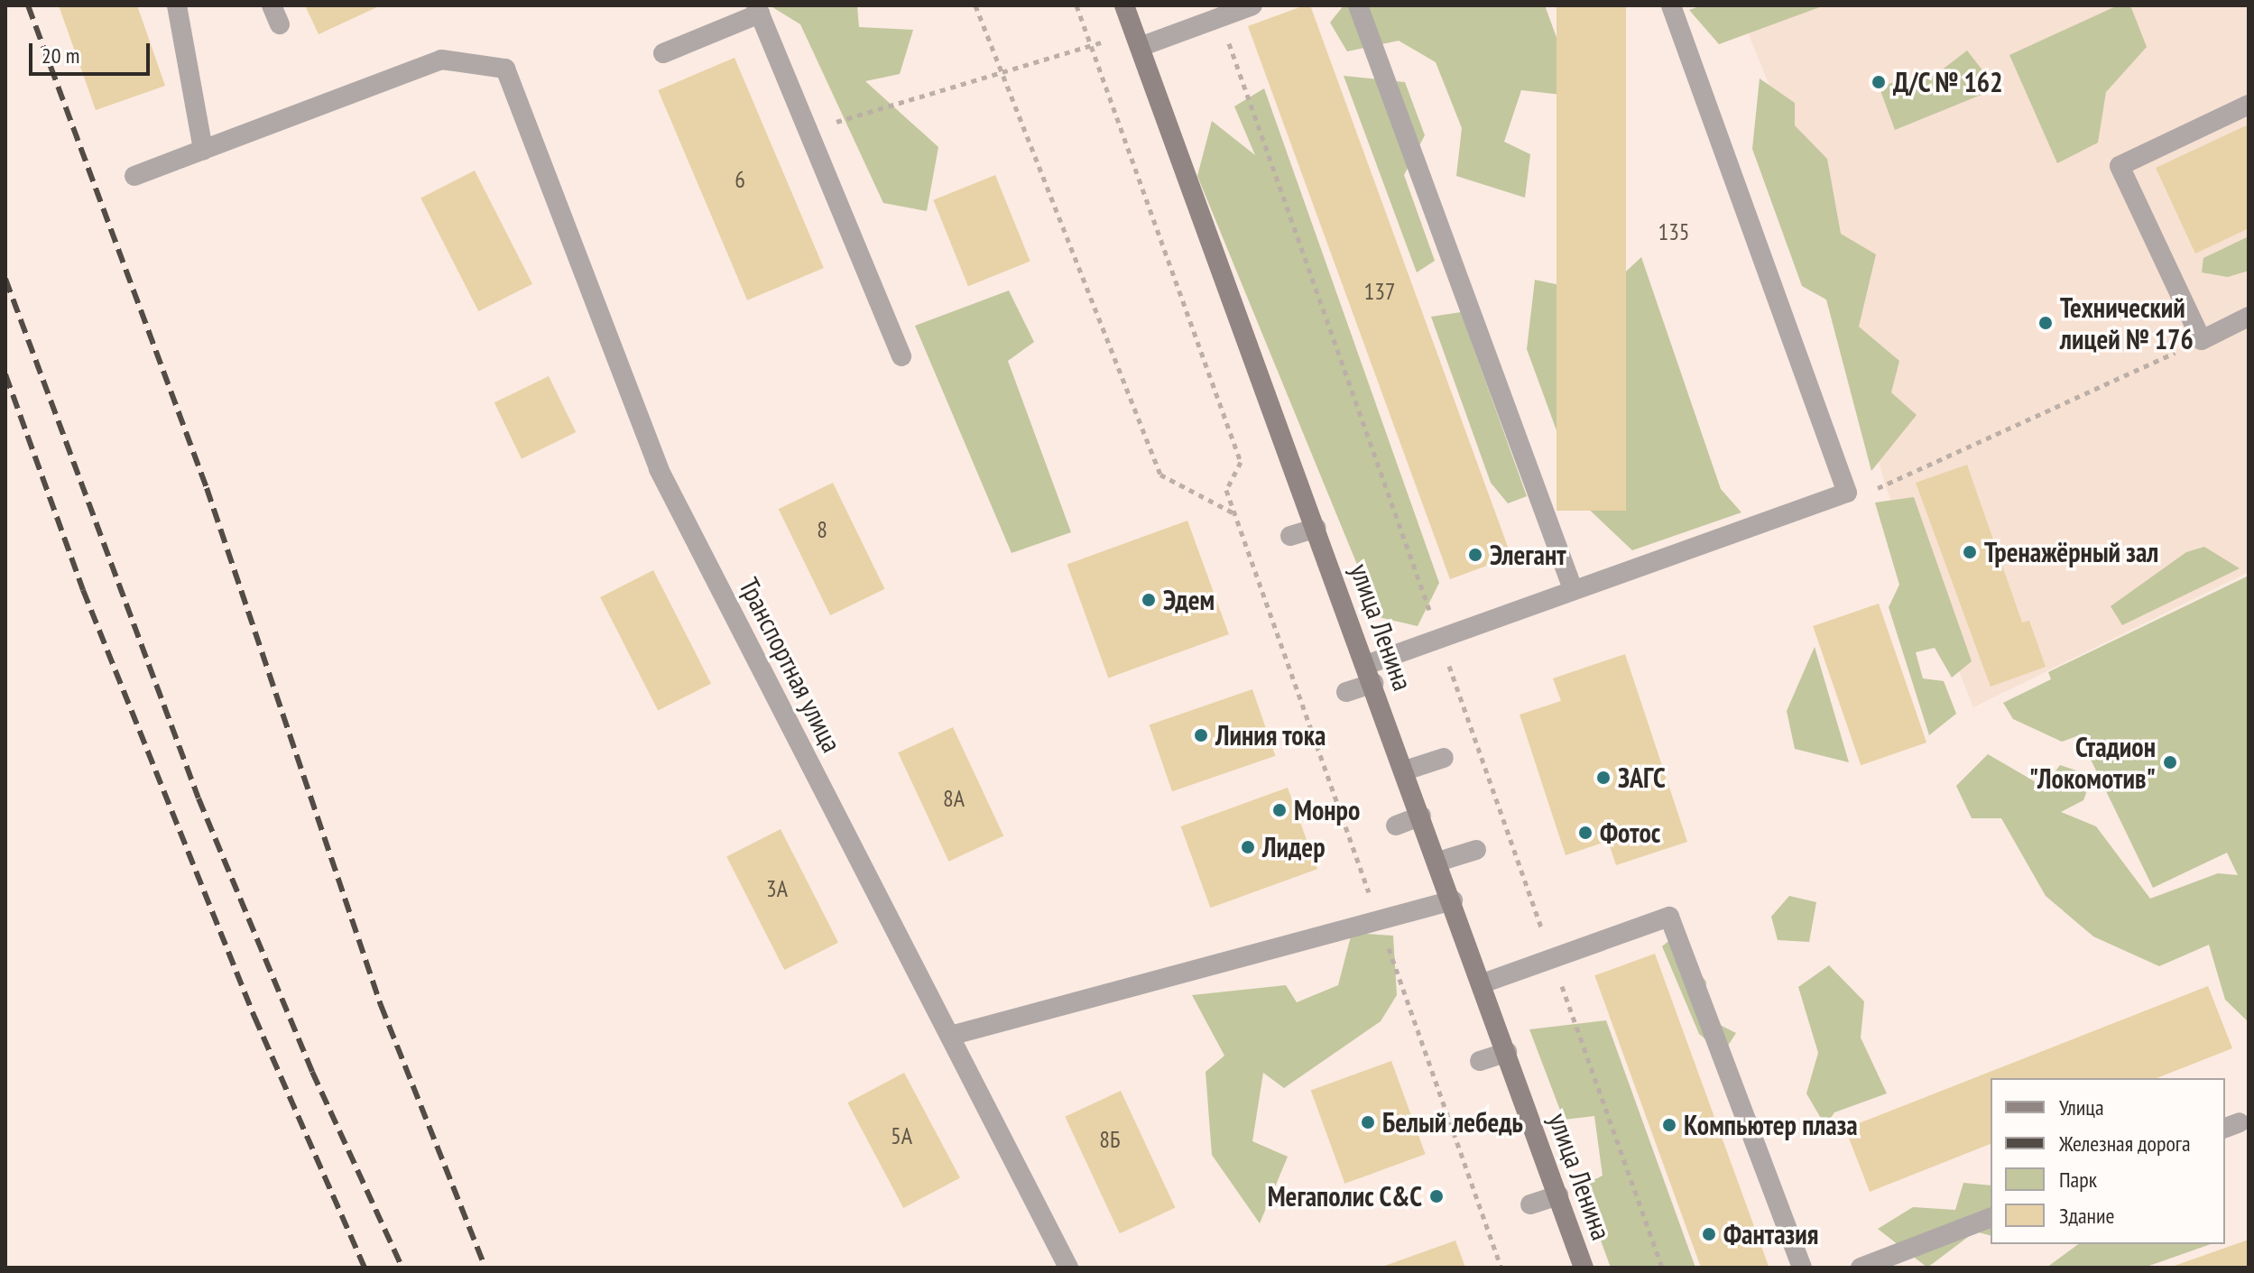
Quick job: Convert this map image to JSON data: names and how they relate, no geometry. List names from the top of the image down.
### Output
{
  "streets": {
    "main road": ["улица Ленина"],
    "street": ["Транспортная улица"]
  },
  "places": [
    "Д/С № 162",
    "Технический лицей № 176",
    "Тренажёрный зал",
    "Элегант",
    "Эдем",
    "Линия тока",
    "Стадион \"Локомотив\"",
    "ЗАГС",
    "Монро",
    "Фотос",
    "Лидер",
    "Белый лебедь",
    "Компьютер плаза",
    "Мегаполис C&С",
    "Фантазия"
  ],
  "house_numbers": [
    "6",
    "135",
    "137",
    "8",
    "8А",
    "3А",
    "5А",
    "8Б"
  ],
  "legend": [
    "Улица",
    "Железная дорога",
    "Парк",
    "Здание"
  ],
  "scale_bar": "20 m"
}
